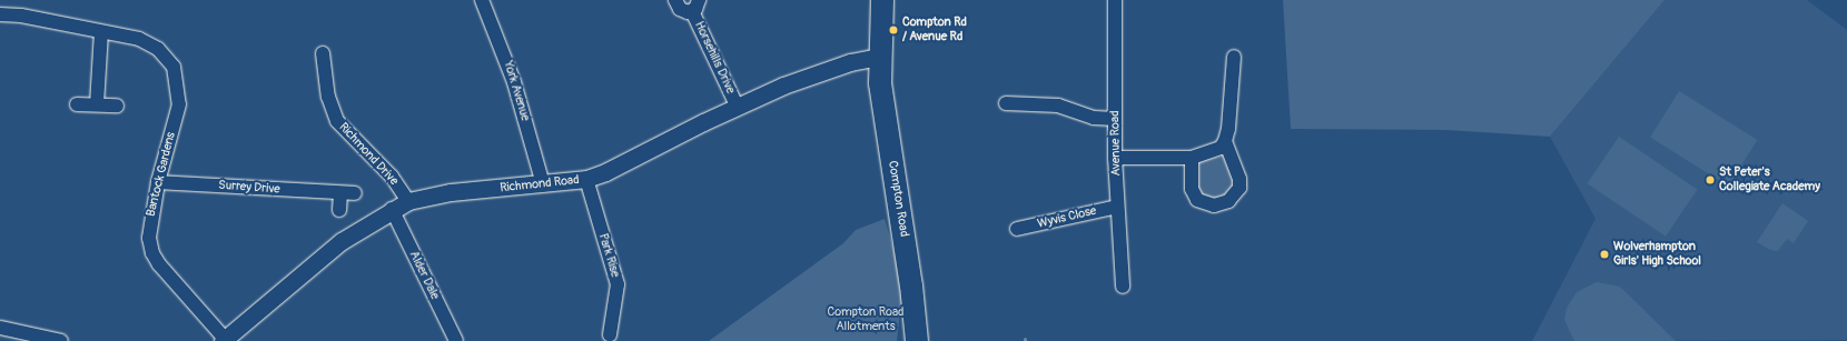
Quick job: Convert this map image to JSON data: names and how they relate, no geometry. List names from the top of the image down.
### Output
{
  "streets": {
    "highway": ["Compton Road"],
    "street": [
      "Horsehills Drive",
      "York Avenue",
      "Avenue Road",
      "Richmond Drive",
      "Bantock Gardens",
      "Richmond Road",
      "Surrey Drive",
      "Wyvis Close",
      "Park Rise",
      "Alder Dale"
    ]
  },
  "crossings": [
    ["Horsehills Drive", "Richmond Road"],
    ["York Avenue", "Richmond Road"],
    ["Avenue Road", "Wyvis Close"],
    ["Richmond Drive", "Richmond Road"],
    ["Bantock Gardens", "Richmond Road"],
    ["Bantock Gardens", "Surrey Drive"],
    ["Richmond Road", "Compton Road"],
    ["Richmond Road", "Park Rise"],
    ["Richmond Road", "Alder Dale"]
  ],
  "parks": ["Compton Road Allotments"],
  "places": ["Compton Rd / Avenue Rd", "St Peter's Collegiate Academy", "Wolverhampton Girls' High School"]
}
